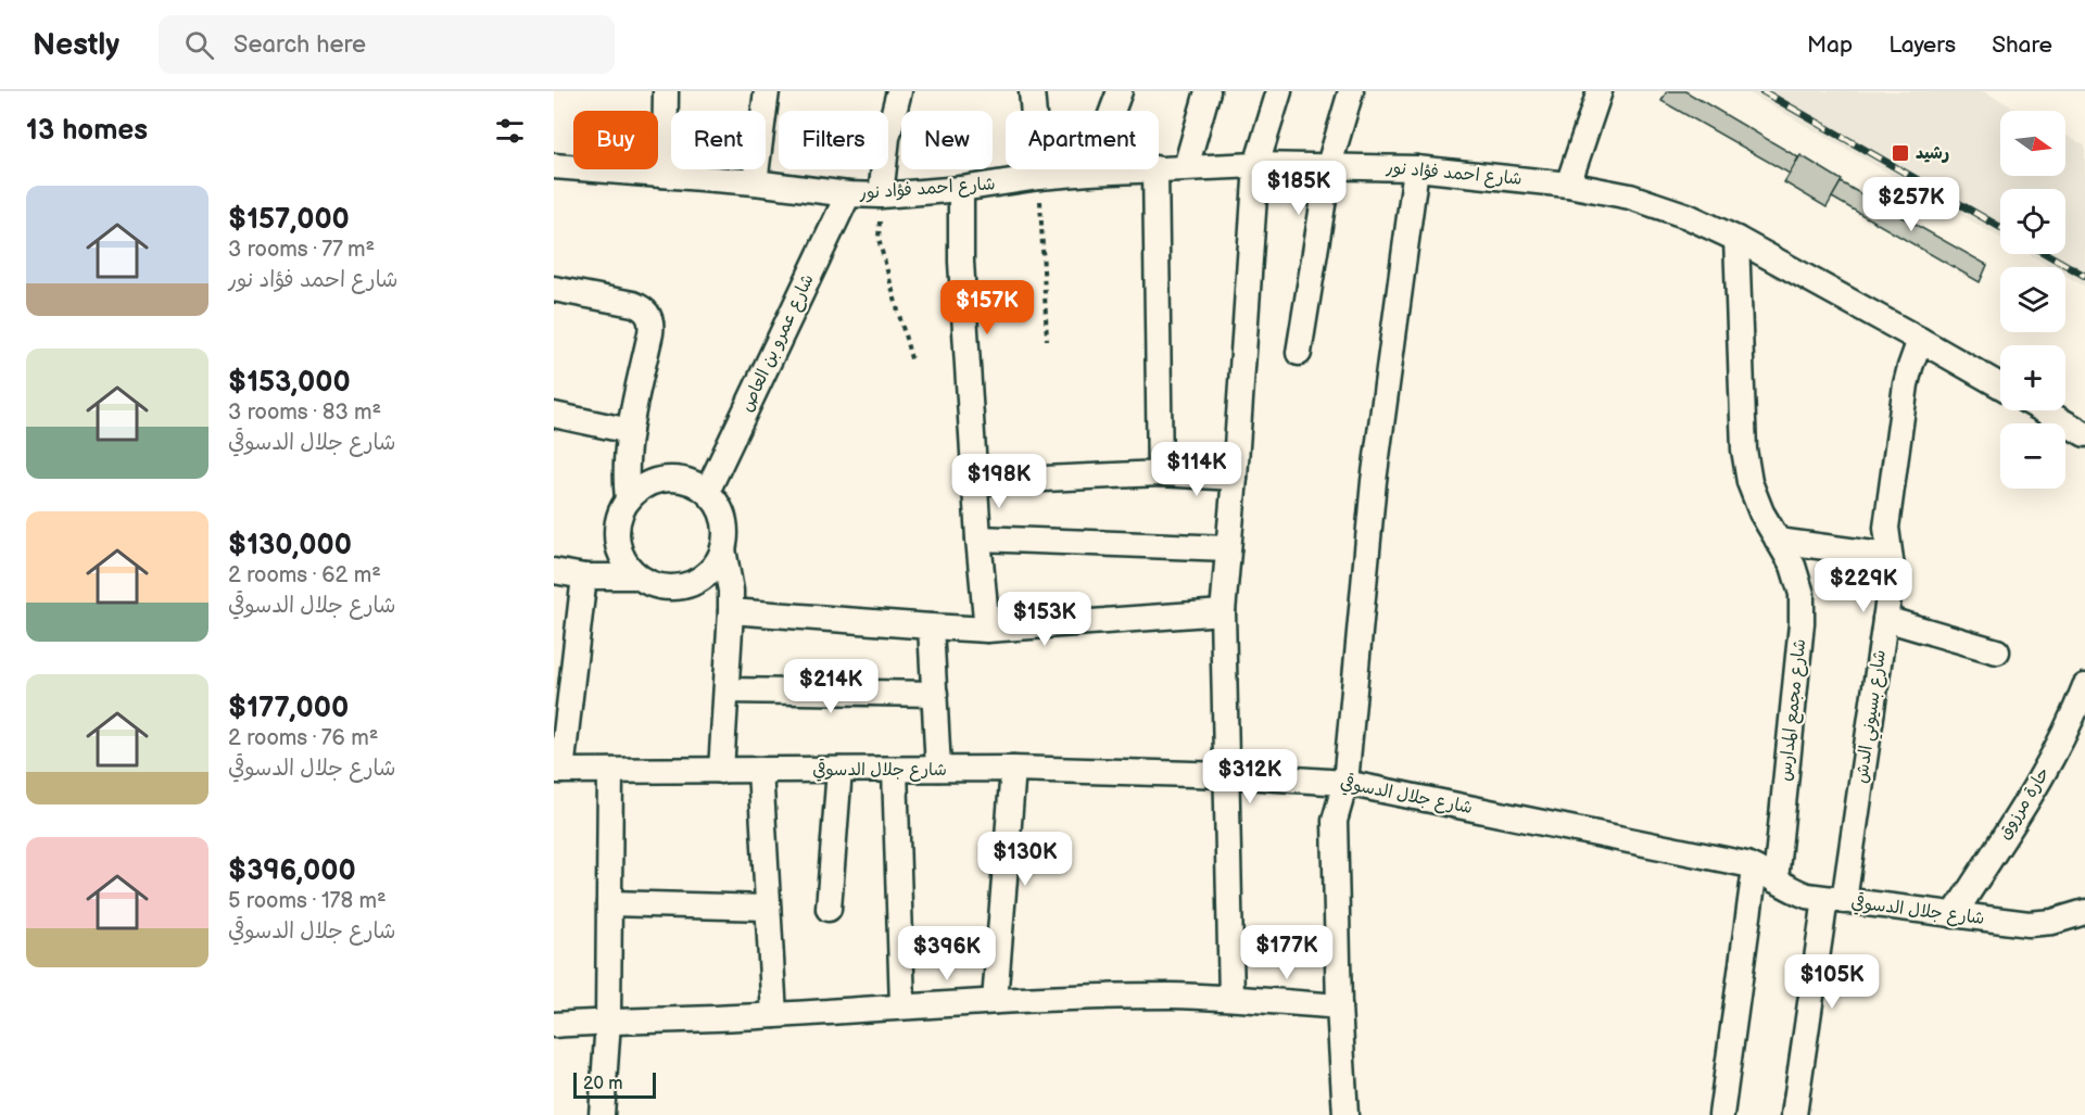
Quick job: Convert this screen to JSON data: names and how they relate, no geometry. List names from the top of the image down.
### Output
{
  "streets": {
    "street": [
      "شارع احمد فؤاد نور",
      "شارع عمرو بن العاص",
      "شارع مجمع المدارس",
      "شارع بسيوني الدش",
      "شارع جلال الدسوقي",
      "حارة مرزوق"
    ]
  },
  "crossings": [
    ["شارع احمد فؤاد نور", "شارع عمرو بن العاص"],
    ["شارع احمد فؤاد نور", "شارع مجمع المدارس"],
    ["شارع احمد فؤاد نور", "شارع بسيوني الدش"],
    ["شارع مجمع المدارس", "شارع جلال الدسوقي"],
    ["شارع بسيوني الدش", "شارع جلال الدسوقي"],
    ["شارع جلال الدسوقي", "حارة مرزوق"]
  ],
  "places": {
    "transit": ["رشيد"]
  },
  "scale_bar": "20 m",
  "north": "right",
  "page": {
    "header": "Nestly",
    "search": "Search here",
    "nav": ["Map", "Layers", "Share"],
    "heading": "13 homes",
    "map_buttons": ["+", "−"],
    "chip": [
      "Buy",
      "Rent",
      "Filters",
      "New",
      "Apartment"
    ],
    "price": [
      "$185K",
      "$257K",
      "$157K",
      "$114K",
      "$198K",
      "$229K",
      "$153K",
      "$214K",
      "$312K",
      "$130K",
      "$177K",
      "$396K",
      "$105K"
    ],
    "list": [
      {
        "name": "$157,000",
        "note": "3 rooms · 77 m² · شارع احمد فؤاد نور"
      },
      {
        "name": "$153,000",
        "note": "3 rooms · 83 m² · شارع جلال الدسوقي"
      },
      {
        "name": "$130,000",
        "note": "2 rooms · 62 m² · شارع جلال الدسوقي"
      },
      {
        "name": "$177,000",
        "note": "2 rooms · 76 m² · شارع جلال الدسوقي"
      },
      {
        "name": "$396,000",
        "note": "5 rooms · 178 m² · شارع جلال الدسوقي"
      }
    ],
    "scale": "20 m"
  }
}
